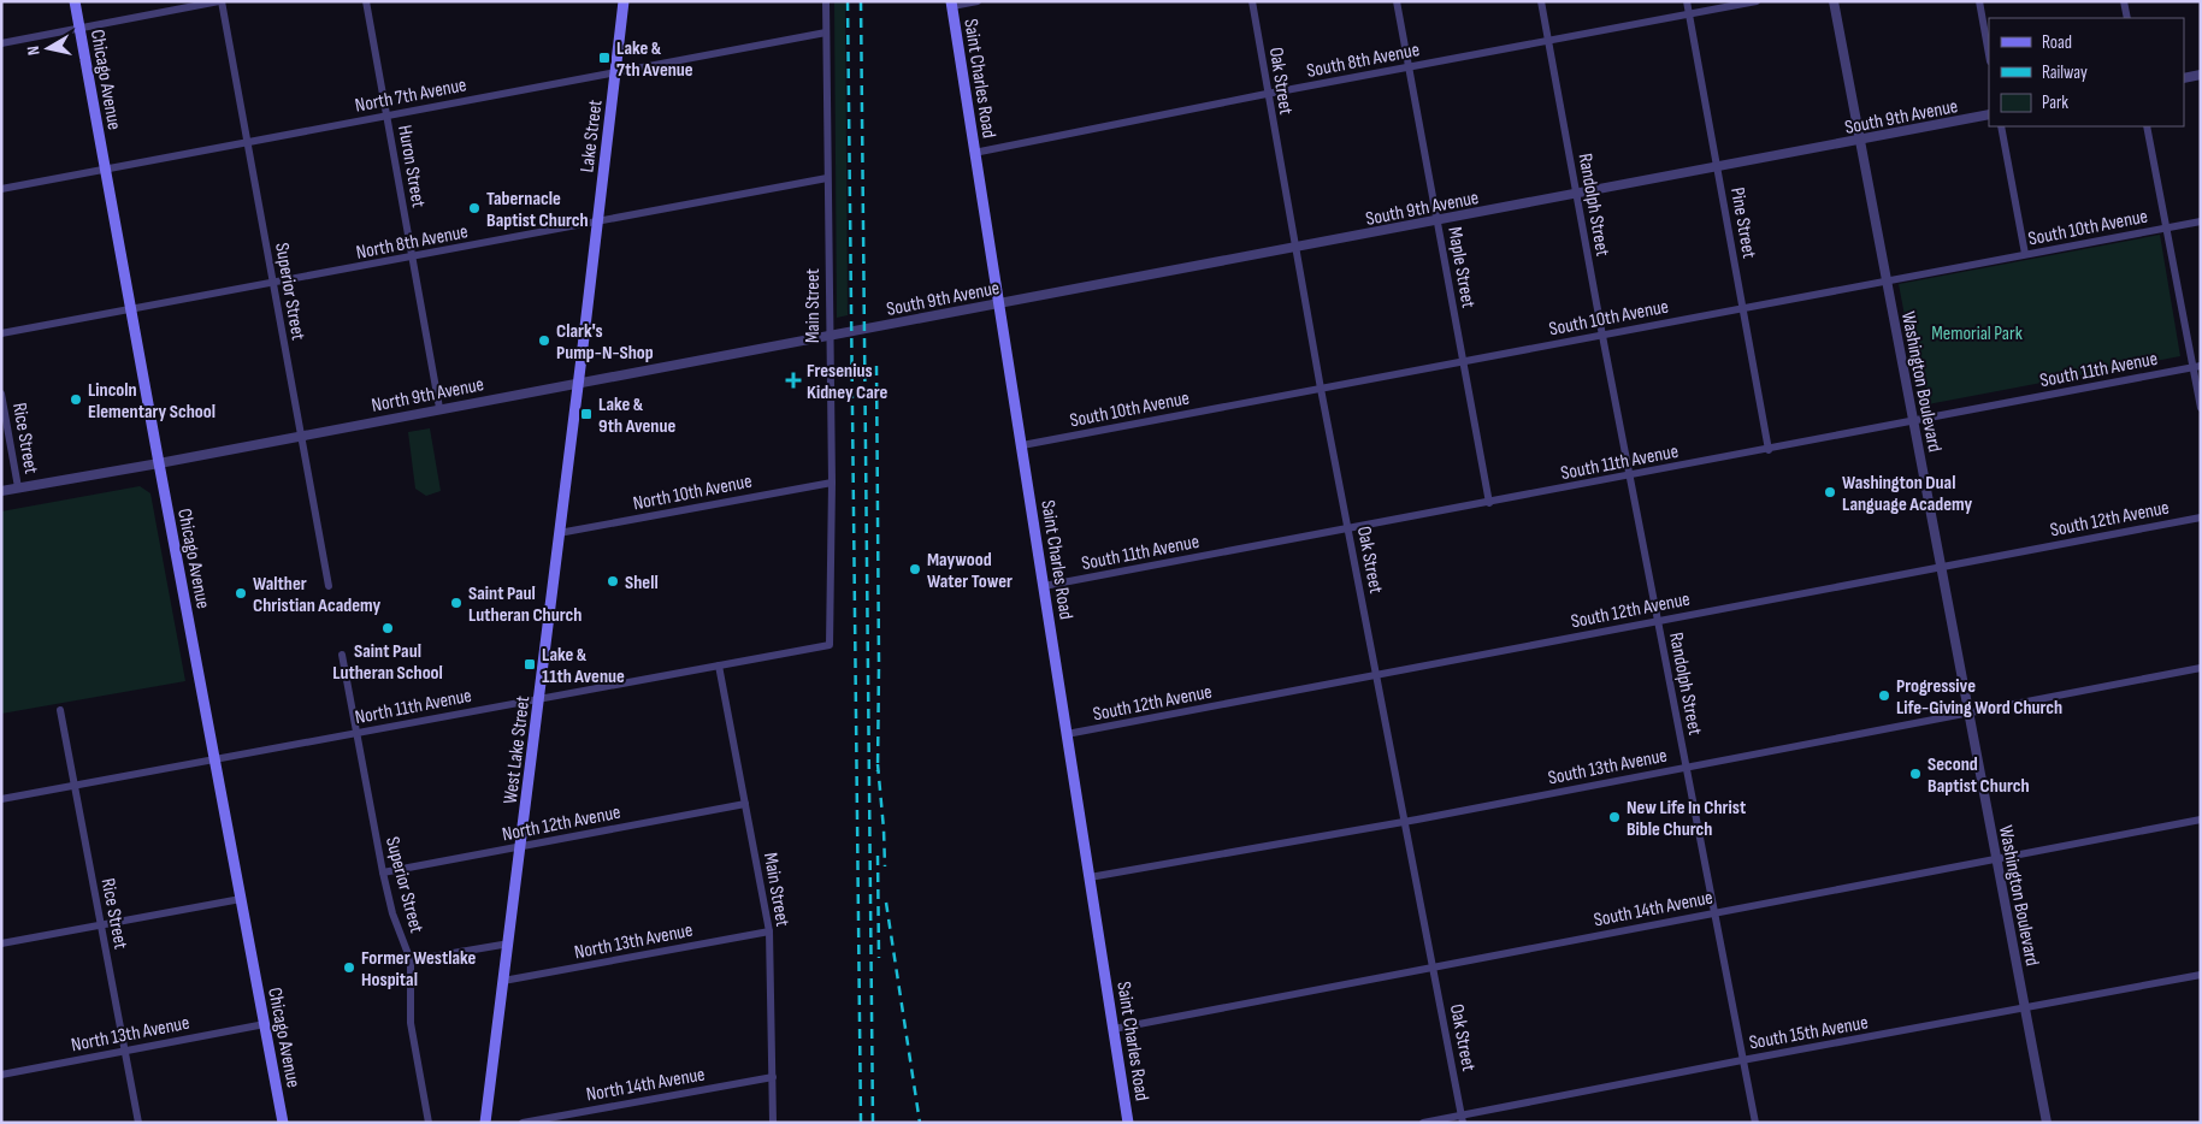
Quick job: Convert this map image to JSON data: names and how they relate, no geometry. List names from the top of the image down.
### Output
{
  "streets": {
    "main road": [
      "Saint Charles Road",
      "Chicago Avenue",
      "Lake Street",
      "West Lake Street"
    ],
    "street": [
      "South 8th Avenue",
      "Oak Street",
      "North 7th Avenue",
      "South 9th Avenue",
      "Huron Street",
      "Randolph Street",
      "Pine Street",
      "South 10th Avenue",
      "North 8th Avenue",
      "Maple Street",
      "Superior Street",
      "Main Street",
      "South 11th Avenue",
      "Washington Boulevard",
      "North 9th Avenue",
      "Rice Street",
      "North 10th Avenue",
      "South 12th Avenue",
      "North 11th Avenue",
      "South 13th Avenue",
      "North 12th Avenue",
      "South 14th Avenue",
      "North 13th Avenue",
      "South 15th Avenue",
      "North 14th Avenue"
    ]
  },
  "crossings": [
    ["South 8th Avenue", "Saint Charles Road"],
    ["South 8th Avenue", "Oak Street"],
    ["South 8th Avenue", "Randolph Street"],
    ["South 8th Avenue", "Pine Street"],
    ["South 8th Avenue", "Maple Street"],
    ["Saint Charles Road", "South 9th Avenue"],
    ["Saint Charles Road", "South 10th Avenue"],
    ["Saint Charles Road", "South 11th Avenue"],
    ["Saint Charles Road", "South 12th Avenue"],
    ["Saint Charles Road", "South 13th Avenue"],
    ["Saint Charles Road", "South 14th Avenue"],
    ["Chicago Avenue", "North 7th Avenue"],
    ["Chicago Avenue", "North 8th Avenue"],
    ["Chicago Avenue", "North 9th Avenue"],
    ["Chicago Avenue", "North 11th Avenue"],
    ["Chicago Avenue", "North 13th Avenue"],
    ["Oak Street", "South 9th Avenue"],
    ["Oak Street", "South 10th Avenue"],
    ["Oak Street", "South 11th Avenue"],
    ["Oak Street", "South 12th Avenue"],
    ["Oak Street", "South 13th Avenue"],
    ["Oak Street", "South 14th Avenue"],
    ["Oak Street", "South 15th Avenue"],
    ["North 7th Avenue", "Lake Street"],
    ["North 7th Avenue", "Huron Street"],
    ["North 7th Avenue", "Superior Street"],
    ["North 7th Avenue", "Main Street"],
    ["South 9th Avenue", "Randolph Street"],
    ["South 9th Avenue", "Pine Street"],
    ["South 9th Avenue", "Maple Street"],
    ["South 9th Avenue", "Washington Boulevard"],
    ["South 9th Avenue", "North 9th Avenue"],
    ["Lake Street", "North 8th Avenue"],
    ["Lake Street", "North 9th Avenue"],
    ["Lake Street", "West Lake Street"],
    ["Huron Street", "North 8th Avenue"],
    ["Huron Street", "North 9th Avenue"],
    ["Randolph Street", "South 10th Avenue"],
    ["Randolph Street", "South 11th Avenue"],
    ["Randolph Street", "South 12th Avenue"],
    ["Randolph Street", "South 13th Avenue"],
    ["Randolph Street", "South 14th Avenue"],
    ["Randolph Street", "South 15th Avenue"],
    ["Pine Street", "South 10th Avenue"],
    ["Pine Street", "South 11th Avenue"],
    ["South 10th Avenue", "Maple Street"],
    ["South 10th Avenue", "Washington Boulevard"],
    ["North 8th Avenue", "Superior Street"],
    ["North 8th Avenue", "Main Street"],
    ["Maple Street", "South 11th Avenue"],
    ["Superior Street", "North 9th Avenue"],
    ["Superior Street", "North 11th Avenue"],
    ["Superior Street", "North 12th Avenue"],
    ["Main Street", "North 9th Avenue"],
    ["Main Street", "North 10th Avenue"],
    ["Main Street", "North 11th Avenue"],
    ["Main Street", "North 12th Avenue"],
    ["Main Street", "North 13th Avenue"],
    ["Main Street", "North 14th Avenue"],
    ["South 11th Avenue", "Washington Boulevard"],
    ["Washington Boulevard", "South 12th Avenue"],
    ["Washington Boulevard", "South 13th Avenue"],
    ["Washington Boulevard", "South 14th Avenue"],
    ["Washington Boulevard", "South 15th Avenue"],
    ["North 9th Avenue", "Rice Street"],
    ["North 9th Avenue", "West Lake Street"],
    ["Rice Street", "North 11th Avenue"],
    ["Rice Street", "North 13th Avenue"],
    ["North 10th Avenue", "West Lake Street"],
    ["North 11th Avenue", "West Lake Street"],
    ["West Lake Street", "North 12th Avenue"],
    ["West Lake Street", "North 13th Avenue"]
  ],
  "parks": ["Memorial Park"],
  "places": {
    "transit": ["Lake & 7th Avenue", "Lake & 9th Avenue", "Lake & 11th Avenue"],
    "other": [
      "Tabernacle Baptist Church",
      "Clark's Pump-N-Shop",
      "Lincoln Elementary School",
      "Washington Dual Language Academy",
      "Maywood Water Tower",
      "Shell",
      "Walther Christian Academy",
      "Saint Paul Lutheran Church",
      "Saint Paul Lutheran School",
      "Progressive Life-Giving Word Church",
      "Second Baptist Church",
      "New Life In Christ Bible Church",
      "Former Westlake Hospital"
    ],
    "health": ["Fresenius Kidney Care"]
  },
  "legend": ["Road", "Railway", "Park"],
  "north": "left"
}
